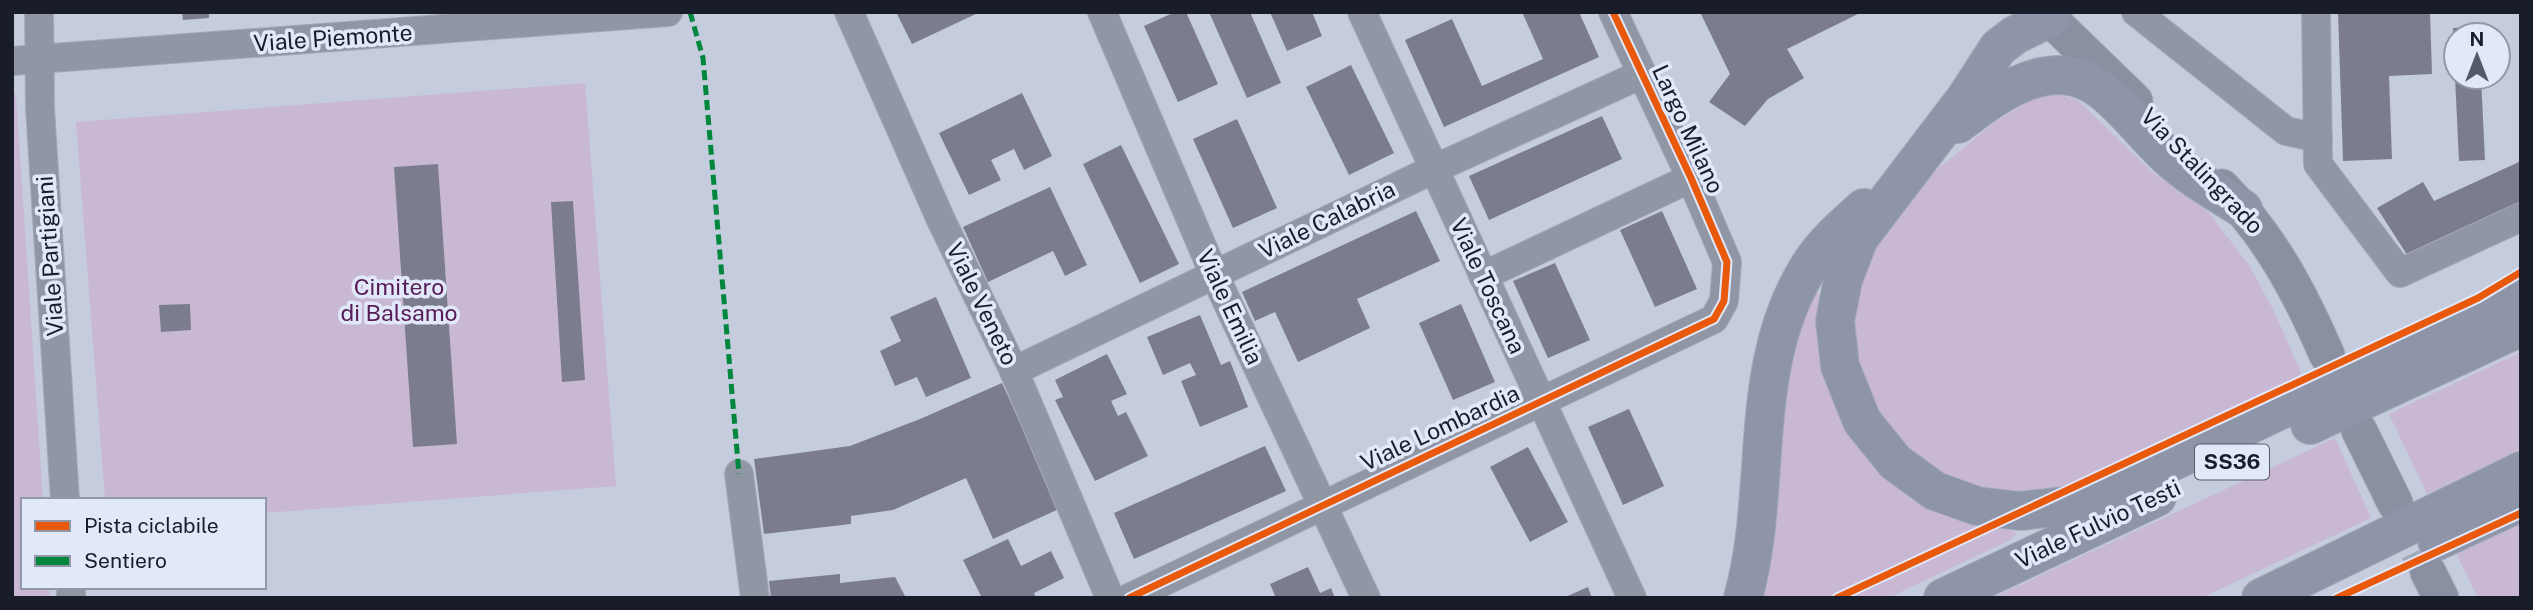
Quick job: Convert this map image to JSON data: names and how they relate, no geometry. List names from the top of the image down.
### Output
{
  "streets": {
    "highway": ["SS36", "Viale Fulvio Testi"],
    "main road": ["Via Stalingrado"],
    "street": [
      "Viale Piemonte",
      "Largo Milano",
      "Viale Calabria",
      "Viale Partigiani",
      "Viale Toscana",
      "Viale Veneto",
      "Viale Emilia",
      "Viale Lombardia"
    ]
  },
  "crossings": [
    ["Viale Piemonte", "Viale Partigiani"],
    ["Largo Milano", "Viale Calabria"],
    ["Largo Milano", "Viale Lombardia"],
    ["Viale Calabria", "Viale Toscana"],
    ["Viale Calabria", "Viale Veneto"],
    ["Viale Calabria", "Viale Emilia"],
    ["Viale Toscana", "Viale Lombardia"],
    ["Viale Emilia", "Viale Lombardia"]
  ],
  "parks": ["Cimitero di Balsamo"],
  "legend": ["Pista ciclabile", "Sentiero"],
  "north": "top"
}
